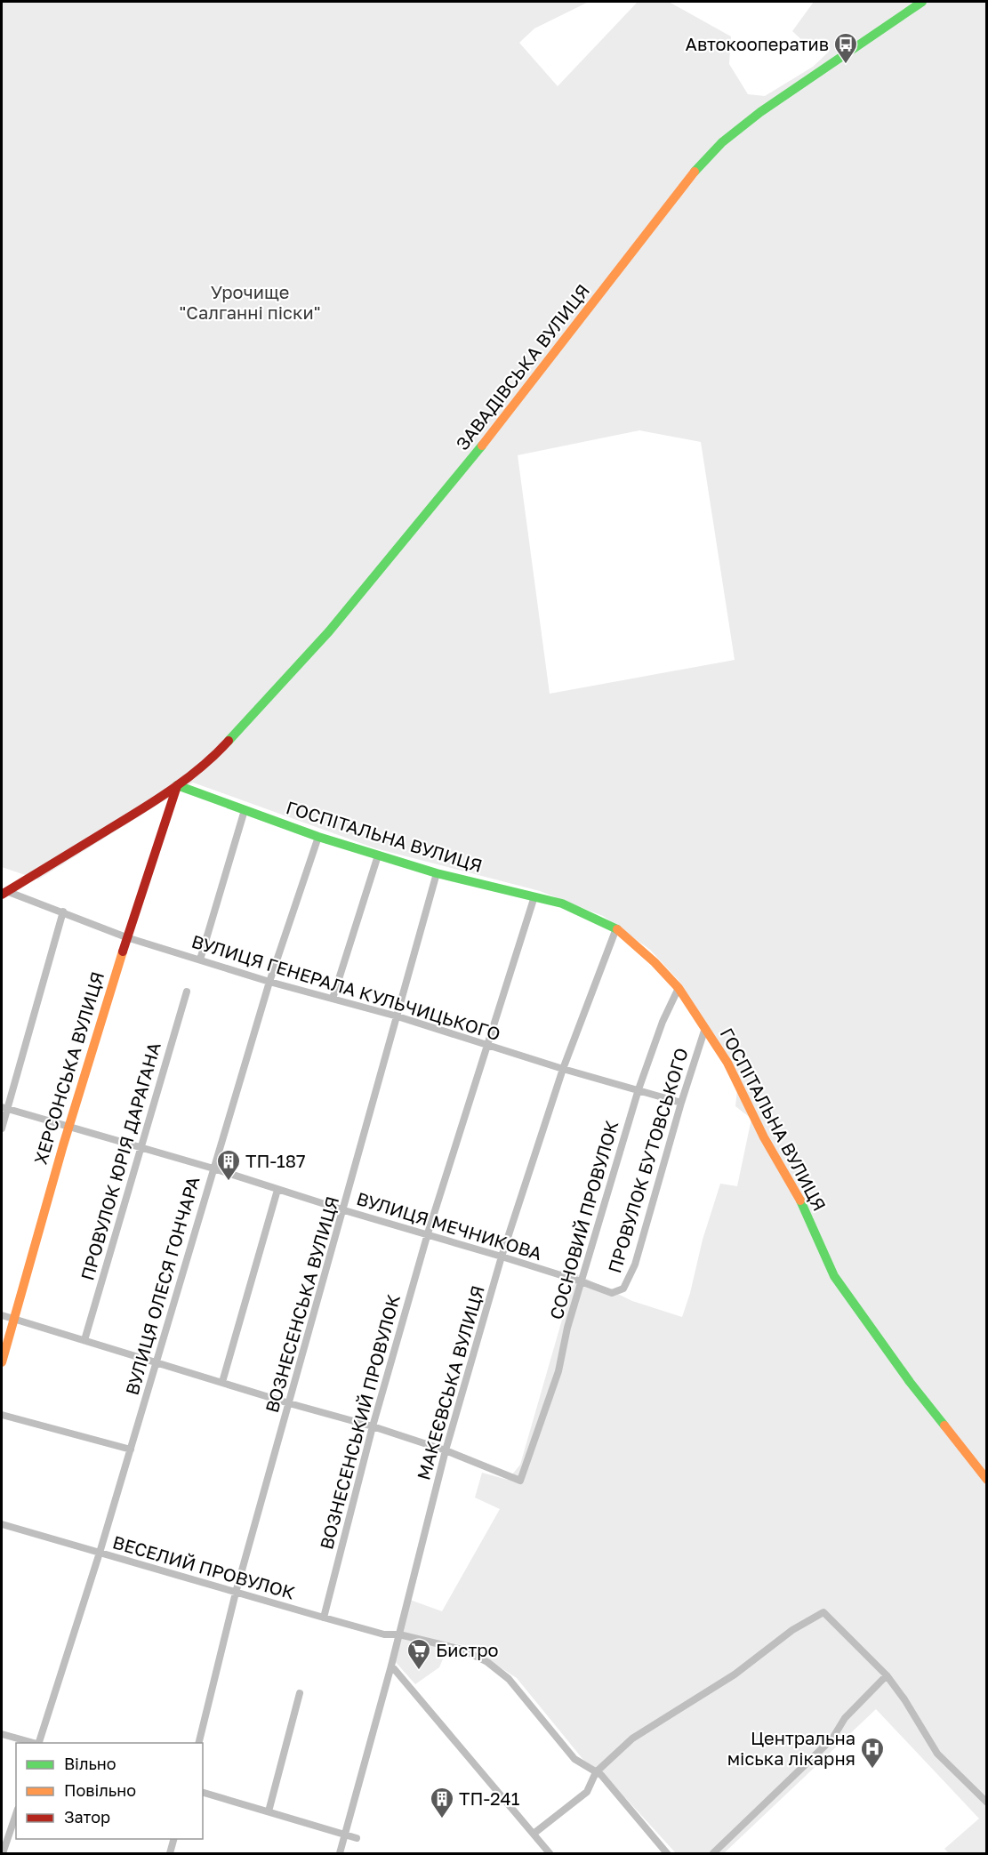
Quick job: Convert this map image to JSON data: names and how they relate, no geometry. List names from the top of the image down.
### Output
{
  "streets": {
    "street": [
      "ЗАВАДІВСЬКА ВУЛИЦЯ",
      "ГОСПІТАЛЬНА ВУЛИЦЯ",
      "ВУЛИЦЯ ГЕНЕРАЛА КУЛЬЧИЦЬКОГО",
      "ХЕРСОНСЬКА ВУЛИЦЯ",
      "ПРОВУЛОК БУТОВСЬКОГО",
      "ПРОВУЛОК ЮРІЯ ДАРАГАНА",
      "СОСНОВИЙ ПРОВУЛОК",
      "ВУЛИЦЯ МЕЧНИКОВА",
      "ВУЛИЦЯ ОЛЕСЯ ГОНЧАРА",
      "ВОЗНЕСЕНСЬКА ВУЛИЦЯ",
      "МАКЕЄВСЬКА ВУЛИЦЯ",
      "ВОЗНЕСЕНСЬКИЙ ПРОВУЛОК",
      "ВЕСЕЛИЙ ПРОВУЛОК"
    ]
  },
  "crossings": [
    ["ЗАВАДІВСЬКА ВУЛИЦЯ", "ГОСПІТАЛЬНА ВУЛИЦЯ"],
    ["ЗАВАДІВСЬКА ВУЛИЦЯ", "ВУЛИЦЯ ГЕНЕРАЛА КУЛЬЧИЦЬКОГО"],
    ["ЗАВАДІВСЬКА ВУЛИЦЯ", "ХЕРСОНСЬКА ВУЛИЦЯ"],
    ["ГОСПІТАЛЬНА ВУЛИЦЯ", "ХЕРСОНСЬКА ВУЛИЦЯ"],
    ["ГОСПІТАЛЬНА ВУЛИЦЯ", "ПРОВУЛОК БУТОВСЬКОГО"],
    ["ГОСПІТАЛЬНА ВУЛИЦЯ", "СОСНОВИЙ ПРОВУЛОК"],
    ["ГОСПІТАЛЬНА ВУЛИЦЯ", "ВУЛИЦЯ ОЛЕСЯ ГОНЧАРА"],
    ["ГОСПІТАЛЬНА ВУЛИЦЯ", "ВОЗНЕСЕНСЬКА ВУЛИЦЯ"],
    ["ГОСПІТАЛЬНА ВУЛИЦЯ", "МАКЕЄВСЬКА ВУЛИЦЯ"],
    ["ГОСПІТАЛЬНА ВУЛИЦЯ", "ВОЗНЕСЕНСЬКИЙ ПРОВУЛОК"],
    ["ВУЛИЦЯ ГЕНЕРАЛА КУЛЬЧИЦЬКОГО", "ХЕРСОНСЬКА ВУЛИЦЯ"],
    ["ВУЛИЦЯ ГЕНЕРАЛА КУЛЬЧИЦЬКОГО", "ПРОВУЛОК БУТОВСЬКОГО"],
    ["ВУЛИЦЯ ГЕНЕРАЛА КУЛЬЧИЦЬКОГО", "СОСНОВИЙ ПРОВУЛОК"],
    ["ВУЛИЦЯ ГЕНЕРАЛА КУЛЬЧИЦЬКОГО", "ВУЛИЦЯ ОЛЕСЯ ГОНЧАРА"],
    ["ВУЛИЦЯ ГЕНЕРАЛА КУЛЬЧИЦЬКОГО", "ВОЗНЕСЕНСЬКА ВУЛИЦЯ"],
    ["ВУЛИЦЯ ГЕНЕРАЛА КУЛЬЧИЦЬКОГО", "МАКЕЄВСЬКА ВУЛИЦЯ"],
    ["ВУЛИЦЯ ГЕНЕРАЛА КУЛЬЧИЦЬКОГО", "ВОЗНЕСЕНСЬКИЙ ПРОВУЛОК"],
    ["ХЕРСОНСЬКА ВУЛИЦЯ", "ВУЛИЦЯ МЕЧНИКОВА"],
    ["ПРОВУЛОК БУТОВСЬКОГО", "ВУЛИЦЯ МЕЧНИКОВА"],
    ["ПРОВУЛОК ЮРІЯ ДАРАГАНА", "ВУЛИЦЯ МЕЧНИКОВА"],
    ["СОСНОВИЙ ПРОВУЛОК", "ВУЛИЦЯ МЕЧНИКОВА"],
    ["СОСНОВИЙ ПРОВУЛОК", "МАКЕЄВСЬКА ВУЛИЦЯ"],
    ["ВУЛИЦЯ МЕЧНИКОВА", "ВУЛИЦЯ ОЛЕСЯ ГОНЧАРА"],
    ["ВУЛИЦЯ МЕЧНИКОВА", "ВОЗНЕСЕНСЬКА ВУЛИЦЯ"],
    ["ВУЛИЦЯ МЕЧНИКОВА", "МАКЕЄВСЬКА ВУЛИЦЯ"],
    ["ВУЛИЦЯ МЕЧНИКОВА", "ВОЗНЕСЕНСЬКИЙ ПРОВУЛОК"],
    ["ВУЛИЦЯ ОЛЕСЯ ГОНЧАРА", "ВЕСЕЛИЙ ПРОВУЛОК"],
    ["ВОЗНЕСЕНСЬКА ВУЛИЦЯ", "ВЕСЕЛИЙ ПРОВУЛОК"],
    ["МАКЕЄВСЬКА ВУЛИЦЯ", "ВЕСЕЛИЙ ПРОВУЛОК"],
    ["ВОЗНЕСЕНСЬКИЙ ПРОВУЛОК", "ВЕСЕЛИЙ ПРОВУЛОК"]
  ],
  "parks": ["Урочище \"Салганні піски\""],
  "places": {
    "bus stop": ["Автокооператив"],
    "building": ["ТП-187", "ТП-241"],
    "supermarket": ["Бистро"],
    "hospital": ["Центральна міська лікарня"]
  },
  "legend": ["Вільно", "Повільно", "Затор"]
}
